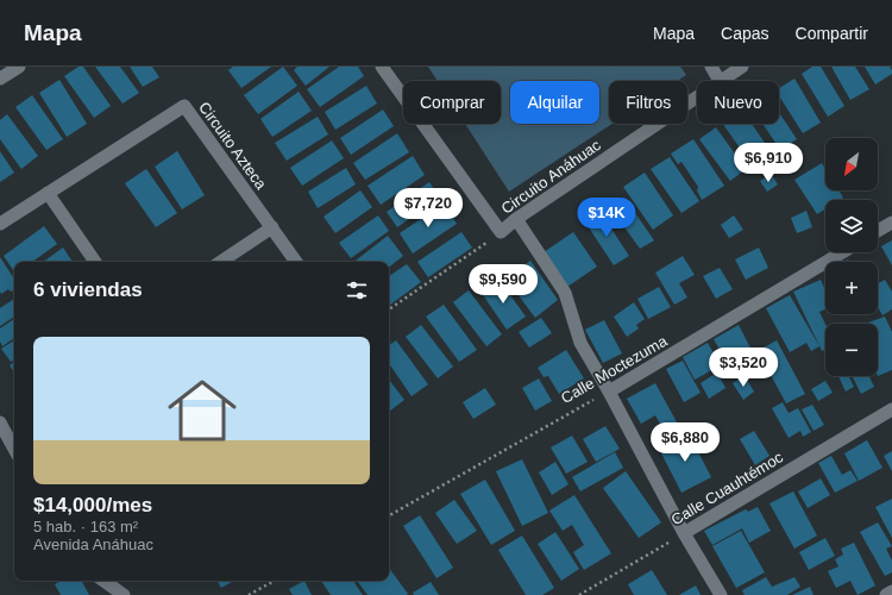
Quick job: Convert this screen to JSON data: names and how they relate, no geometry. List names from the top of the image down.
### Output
{
  "streets": {
    "street": [
      "Circuito Azteca",
      "Circuito Anáhuac",
      "Calle Moctezuma",
      "Calle Cuauhtémoc"
    ]
  },
  "north": "bottom left",
  "page": {
    "header": "Mapa",
    "nav": ["Mapa", "Capas", "Compartir"],
    "chip": [
      "Comprar",
      "Alquilar",
      "Filtros",
      "Nuevo"
    ],
    "map_buttons": ["+", "−"],
    "price": [
      "$6,910",
      "$7,720",
      "$14K",
      "$9,590",
      "$3,520",
      "$6,880"
    ],
    "heading": "6 viviendas",
    "list": [
      {
        "name": "$14,000/mes",
        "note": "5 hab. · 163 m² · Avenida Anáhuac"
      }
    ]
  }
}
